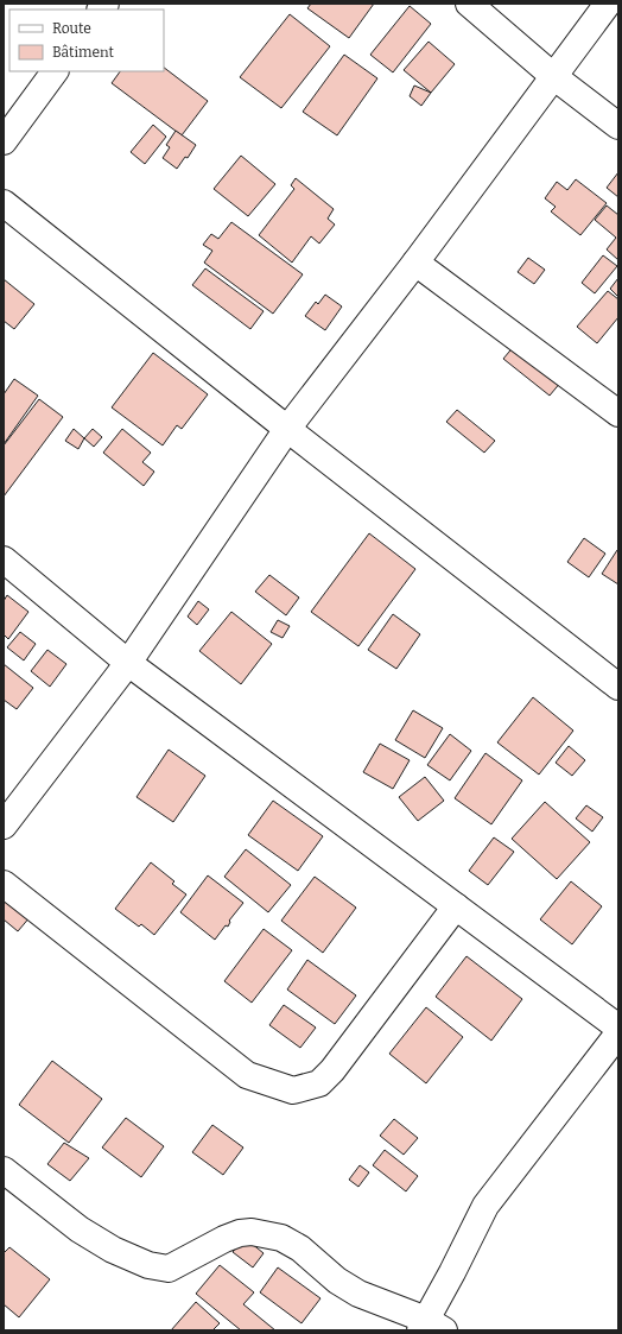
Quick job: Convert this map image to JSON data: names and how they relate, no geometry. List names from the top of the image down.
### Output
{
  "legend": ["Route", "Bâtiment"]
}
